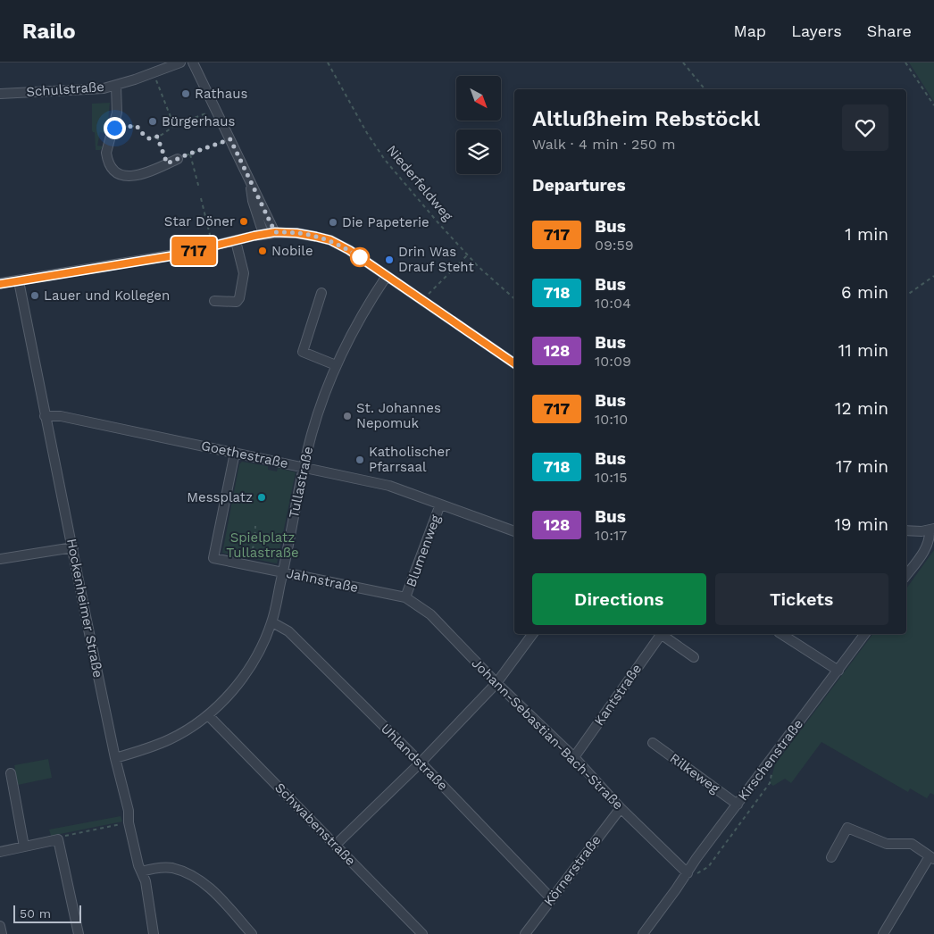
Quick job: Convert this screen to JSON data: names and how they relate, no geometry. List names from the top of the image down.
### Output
{
  "streets": {
    "street": [
      "Schulstraße",
      "Goethestraße",
      "Tullastraße",
      "Blumenweg",
      "Jahnstraße",
      "Hockenheimer Straße",
      "Kantstraße",
      "Johann-Sebastian-Bach-Straße",
      "Uhlandstraße",
      "Kirschenstraße",
      "Rilkeweg",
      "Schwabenstraße",
      "Körnerstraße"
    ],
    "path": ["Niederfeldweg"]
  },
  "crossings": [
    ["Goethestraße", "Tullastraße"],
    ["Goethestraße", "Blumenweg"],
    ["Goethestraße", "Jahnstraße"],
    ["Goethestraße", "Hockenheimer Straße"],
    ["Tullastraße", "Jahnstraße"],
    ["Tullastraße", "Hockenheimer Straße"],
    ["Tullastraße", "Uhlandstraße"],
    ["Tullastraße", "Schwabenstraße"],
    ["Blumenweg", "Jahnstraße"],
    ["Blumenweg", "Johann-Sebastian-Bach-Straße"],
    ["Jahnstraße", "Johann-Sebastian-Bach-Straße"],
    ["Kantstraße", "Johann-Sebastian-Bach-Straße"],
    ["Johann-Sebastian-Bach-Straße", "Kirschenstraße"],
    ["Johann-Sebastian-Bach-Straße", "Körnerstraße"],
    ["Uhlandstraße", "Körnerstraße"],
    ["Kirschenstraße", "Rilkeweg"]
  ],
  "parks": ["Spielplatz Tullastraße"],
  "places": [
    "Rathaus",
    "Bürgerhaus",
    "Star Döner",
    "Die Papeterie",
    "Nobile",
    "Drin Was Drauf Steht",
    "Lauer und Kollegen",
    "St. Johannes Nepomuk",
    "Katholischer Pfarrsaal",
    "Messplatz"
  ],
  "lines": ["bus line 717"],
  "scale_bar": "50 m",
  "north": "bottom right",
  "page": {
    "header": "Railo",
    "nav": ["Map", "Layers", "Share"],
    "on_map": "717",
    "heading": [
      ["Altlußheim Rebstöckl", "Walk · 4 min · 250 m"],
      "Departures"
    ],
    "list": [
      {
        "mark": "717",
        "name": "Bus",
        "note": "09:59",
        "value": "1 min"
      },
      {
        "mark": "718",
        "name": "Bus",
        "note": "10:04",
        "value": "6 min"
      },
      {
        "mark": "128",
        "name": "Bus",
        "note": "10:09",
        "value": "11 min"
      },
      {
        "mark": "717",
        "name": "Bus",
        "note": "10:10",
        "value": "12 min"
      },
      {
        "mark": "718",
        "name": "Bus",
        "note": "10:15",
        "value": "17 min"
      },
      {
        "mark": "128",
        "name": "Bus",
        "note": "10:17",
        "value": "19 min"
      }
    ],
    "buttons": ["Directions", "Tickets"],
    "scale": "50 m"
  }
}
